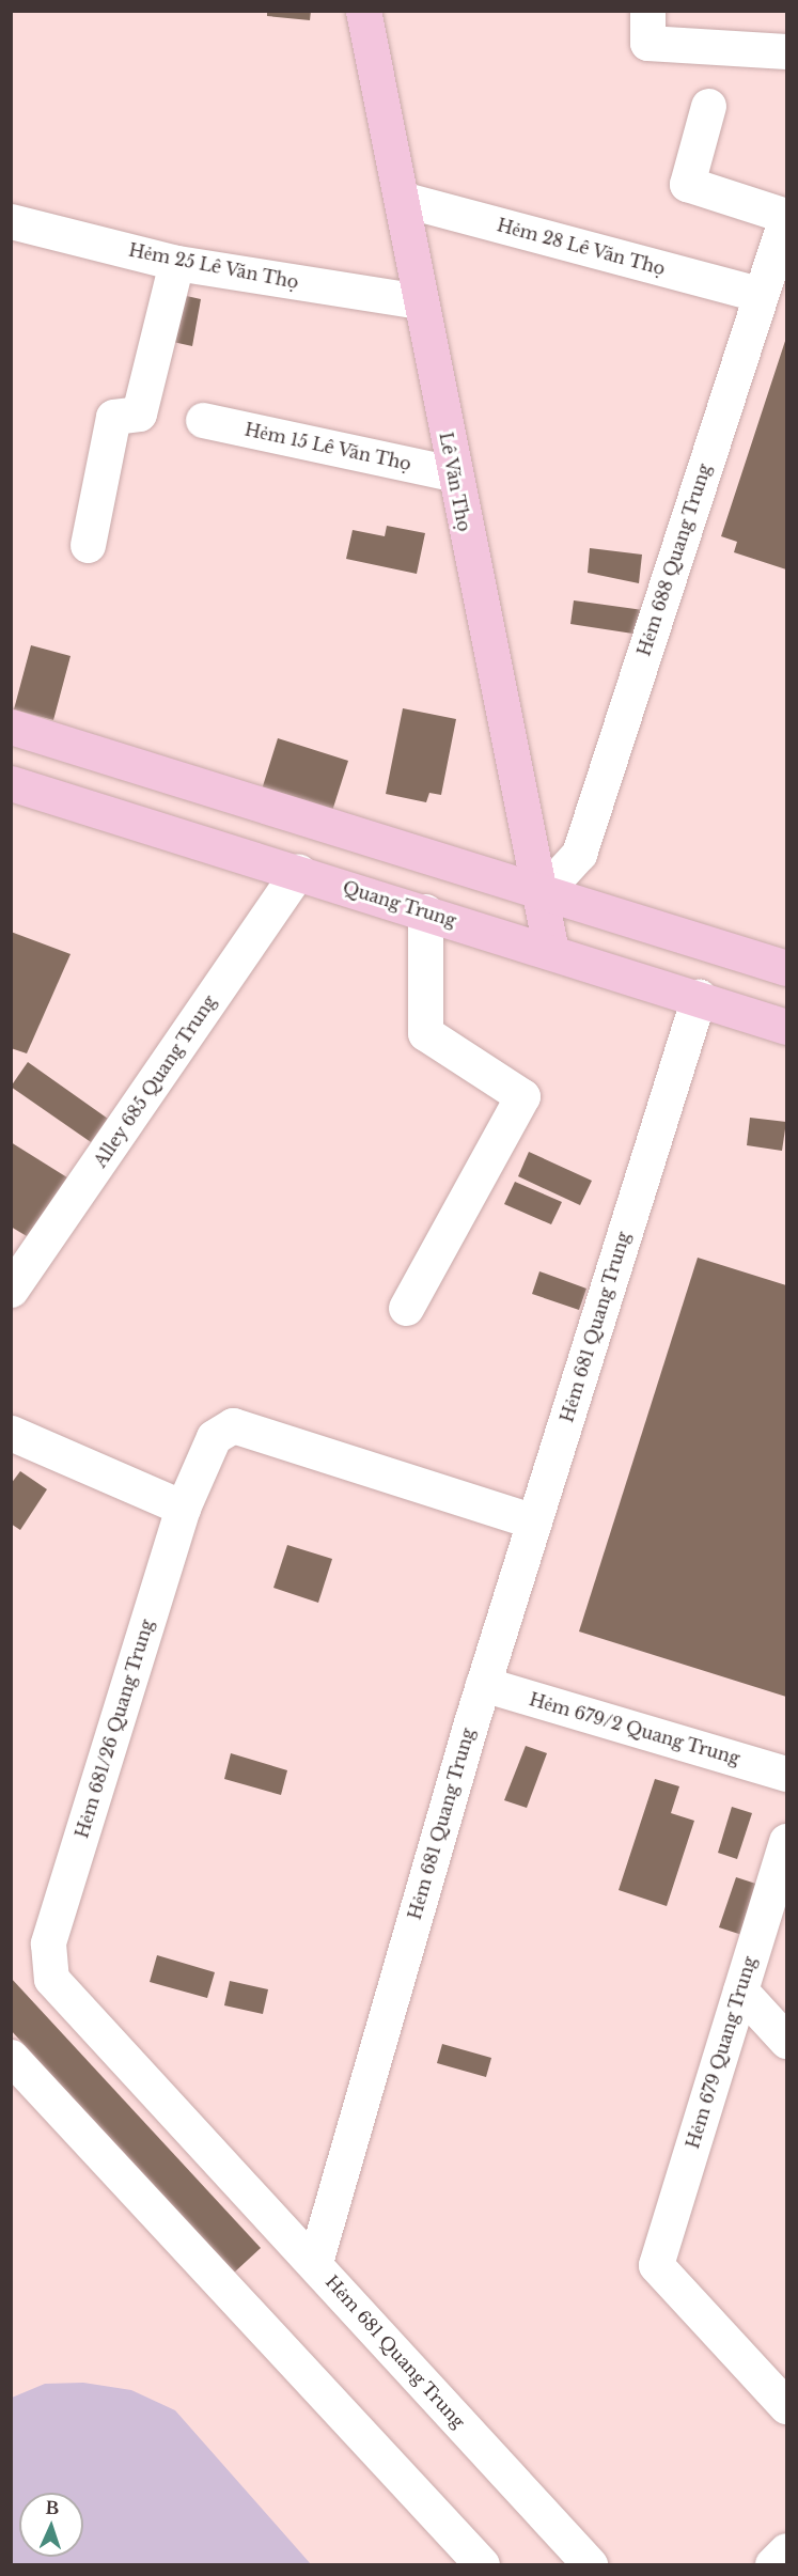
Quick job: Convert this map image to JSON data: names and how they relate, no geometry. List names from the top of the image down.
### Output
{
  "streets": {
    "main road": ["Lê Văn Thọ", "Quang Trung"],
    "street": [
      "Hẻm 28 Lê Văn Thọ",
      "Hẻm 25 Lê Văn Thọ",
      "Hẻm 15 Lê Văn Thọ",
      "Hẻm 688 Quang Trung",
      "Alley 685 Quang Trung",
      "Hẻm 681 Quang Trung",
      "Hẻm 681/26 Quang Trung",
      "Hẻm 679/2 Quang Trung",
      "Hẻm 679 Quang Trung"
    ]
  },
  "crossings": [
    ["Hẻm 28 Lê Văn Thọ", "Lê Văn Thọ"],
    ["Hẻm 28 Lê Văn Thọ", "Hẻm 688 Quang Trung"],
    ["Hẻm 25 Lê Văn Thọ", "Lê Văn Thọ"],
    ["Hẻm 15 Lê Văn Thọ", "Lê Văn Thọ"],
    ["Lê Văn Thọ", "Hẻm 688 Quang Trung"],
    ["Lê Văn Thọ", "Quang Trung"],
    ["Quang Trung", "Alley 685 Quang Trung"],
    ["Quang Trung", "Hẻm 681 Quang Trung"],
    ["Hẻm 681 Quang Trung", "Hẻm 681/26 Quang Trung"],
    ["Hẻm 681 Quang Trung", "Hẻm 679/2 Quang Trung"]
  ],
  "north": "top"
}
